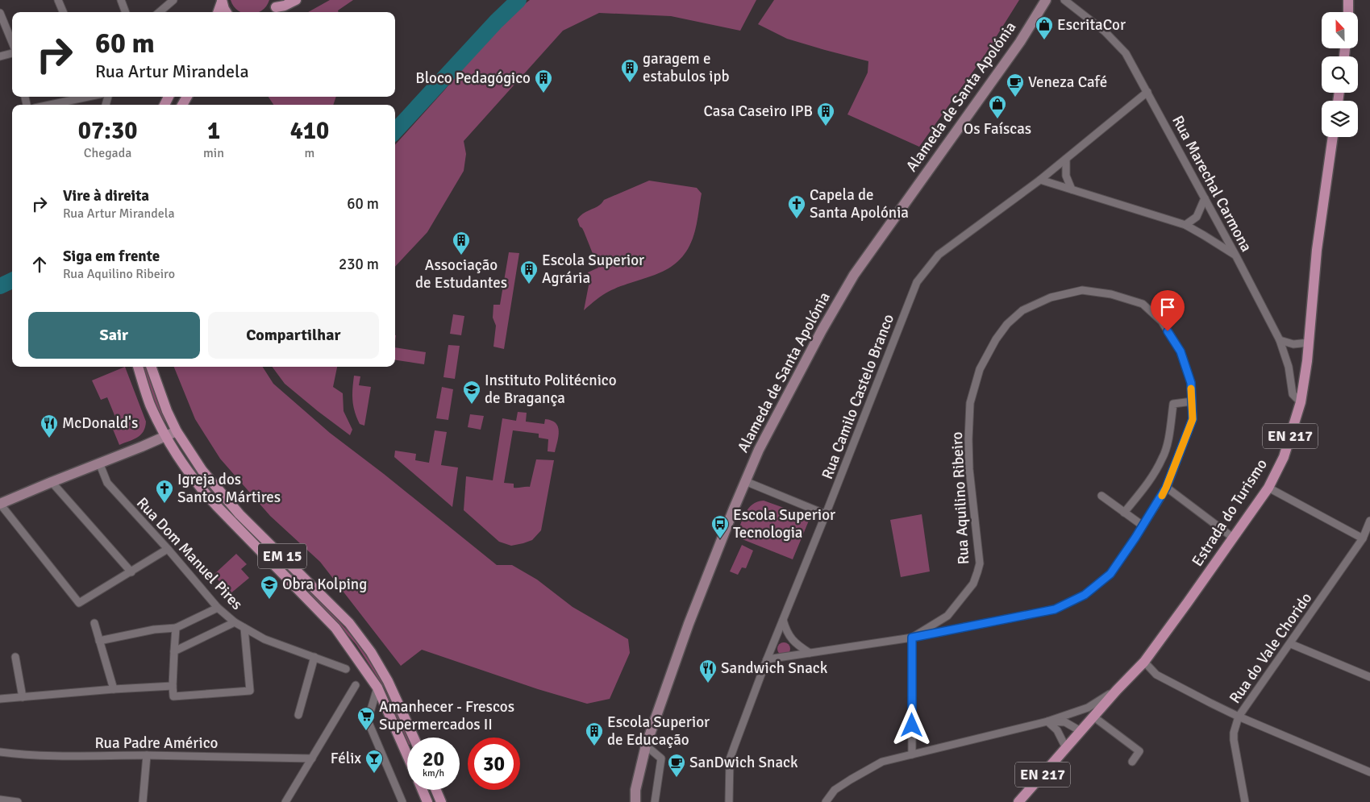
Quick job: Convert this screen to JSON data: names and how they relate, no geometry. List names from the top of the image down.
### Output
{
  "streets": {
    "main road": ["EN 217", "Estrada do Turismo", "EM 15"],
    "street": [
      "Alameda de Santa Apolónia",
      "Rua Marechal Carmona",
      "Rua Camilo Castelo Branco",
      "Rua Aquilino Ribeiro",
      "Rua Dom Manuel Pires",
      "Rua do Vale Chorido",
      "Rua Padre Américo"
    ]
  },
  "crossings": [
    ["Rua Marechal Carmona", "Rua Camilo Castelo Branco"],
    ["Rua Marechal Carmona", "Estrada do Turismo"],
    ["Rua Camilo Castelo Branco", "Rua Aquilino Ribeiro"]
  ],
  "places": {
    "shop": ["EscritaCor", "Os Faíscas"],
    "building": [
      "garagem e estabulos ipb",
      "Bloco Pedagógico",
      "Casa Caseiro IPB",
      "Associação de Estudantes",
      "Escola Superior Agrária",
      "Escola Superior de Educação"
    ],
    "cafe": ["Veneza Café", "SanDwich Snack"],
    "church": ["Capela de Santa Apolónia", "Igreja dos Santos Mártires"],
    "school or university": ["Instituto Politécnico de Bragança", "Obra Kolping"],
    "restaurant": ["McDonald's", "Sandwich Snack"],
    "bus stop": ["Escola Superior Tecnologia"],
    "supermarket": ["Amanhecer - Frescos Supermercados II"],
    "bar": ["Félix"]
  },
  "north": "top",
  "page": {
    "turn": ["60 m", "Rua Artur Mirandela"],
    "eta": [
      "07:30",
      "Chegada",
      "1",
      "min",
      "410",
      "m"
    ],
    "list": [
      {
        "name": "Vire à direita",
        "note": "Rua Artur Mirandela",
        "value": "60 m"
      },
      {
        "name": "Siga em frente",
        "note": "Rua Aquilino Ribeiro",
        "value": "230 m"
      }
    ],
    "buttons": ["Sair", "Compartilhar"],
    "speed": "20 km/h",
    "limit": "30"
  }
}
